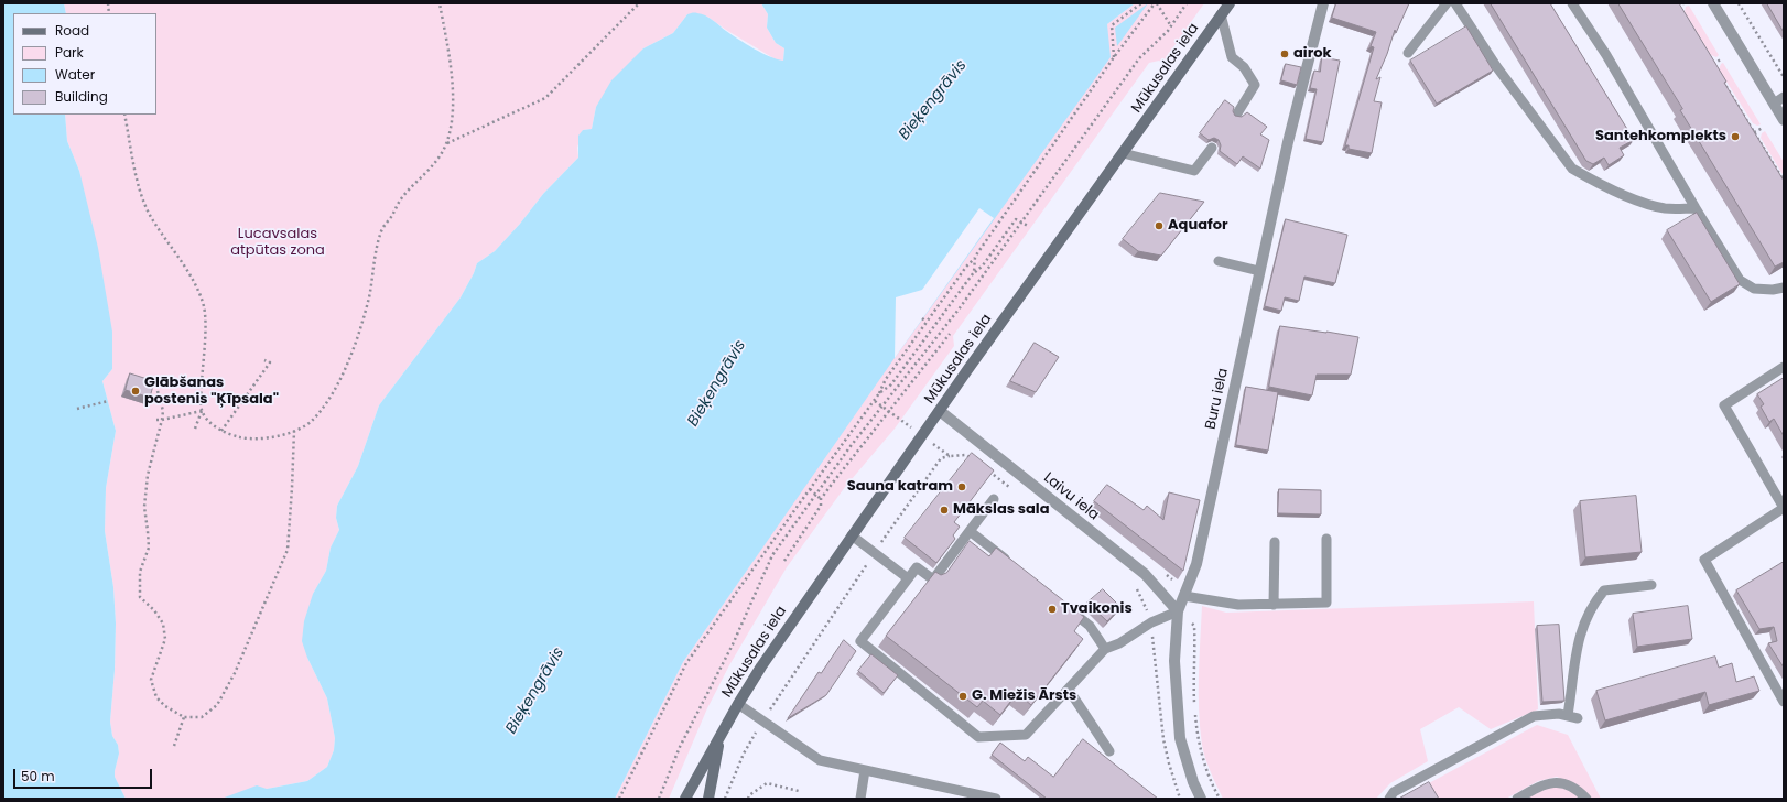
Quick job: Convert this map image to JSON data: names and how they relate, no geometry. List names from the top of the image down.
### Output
{
  "streets": {
    "main road": ["Mūkusalas iela"],
    "street": ["Buru iela", "Laivu iela"]
  },
  "crossings": [
    ["Mūkusalas iela", "Laivu iela"],
    ["Buru iela", "Laivu iela"]
  ],
  "water": ["Bieķengrāvis"],
  "parks": ["Lucavsalas atpūtas zona"],
  "places": [
    "airok",
    "Santehkomplekts",
    "Aquafor",
    "Glābšanas postenis \"Ķīpsala\"",
    "Sauna katram",
    "Mākslas sala",
    "Tvaikonis",
    "G. Miežis Ārsts"
  ],
  "legend": [
    "Road",
    "Park",
    "Water",
    "Building"
  ],
  "scale_bar": "50 m"
}
